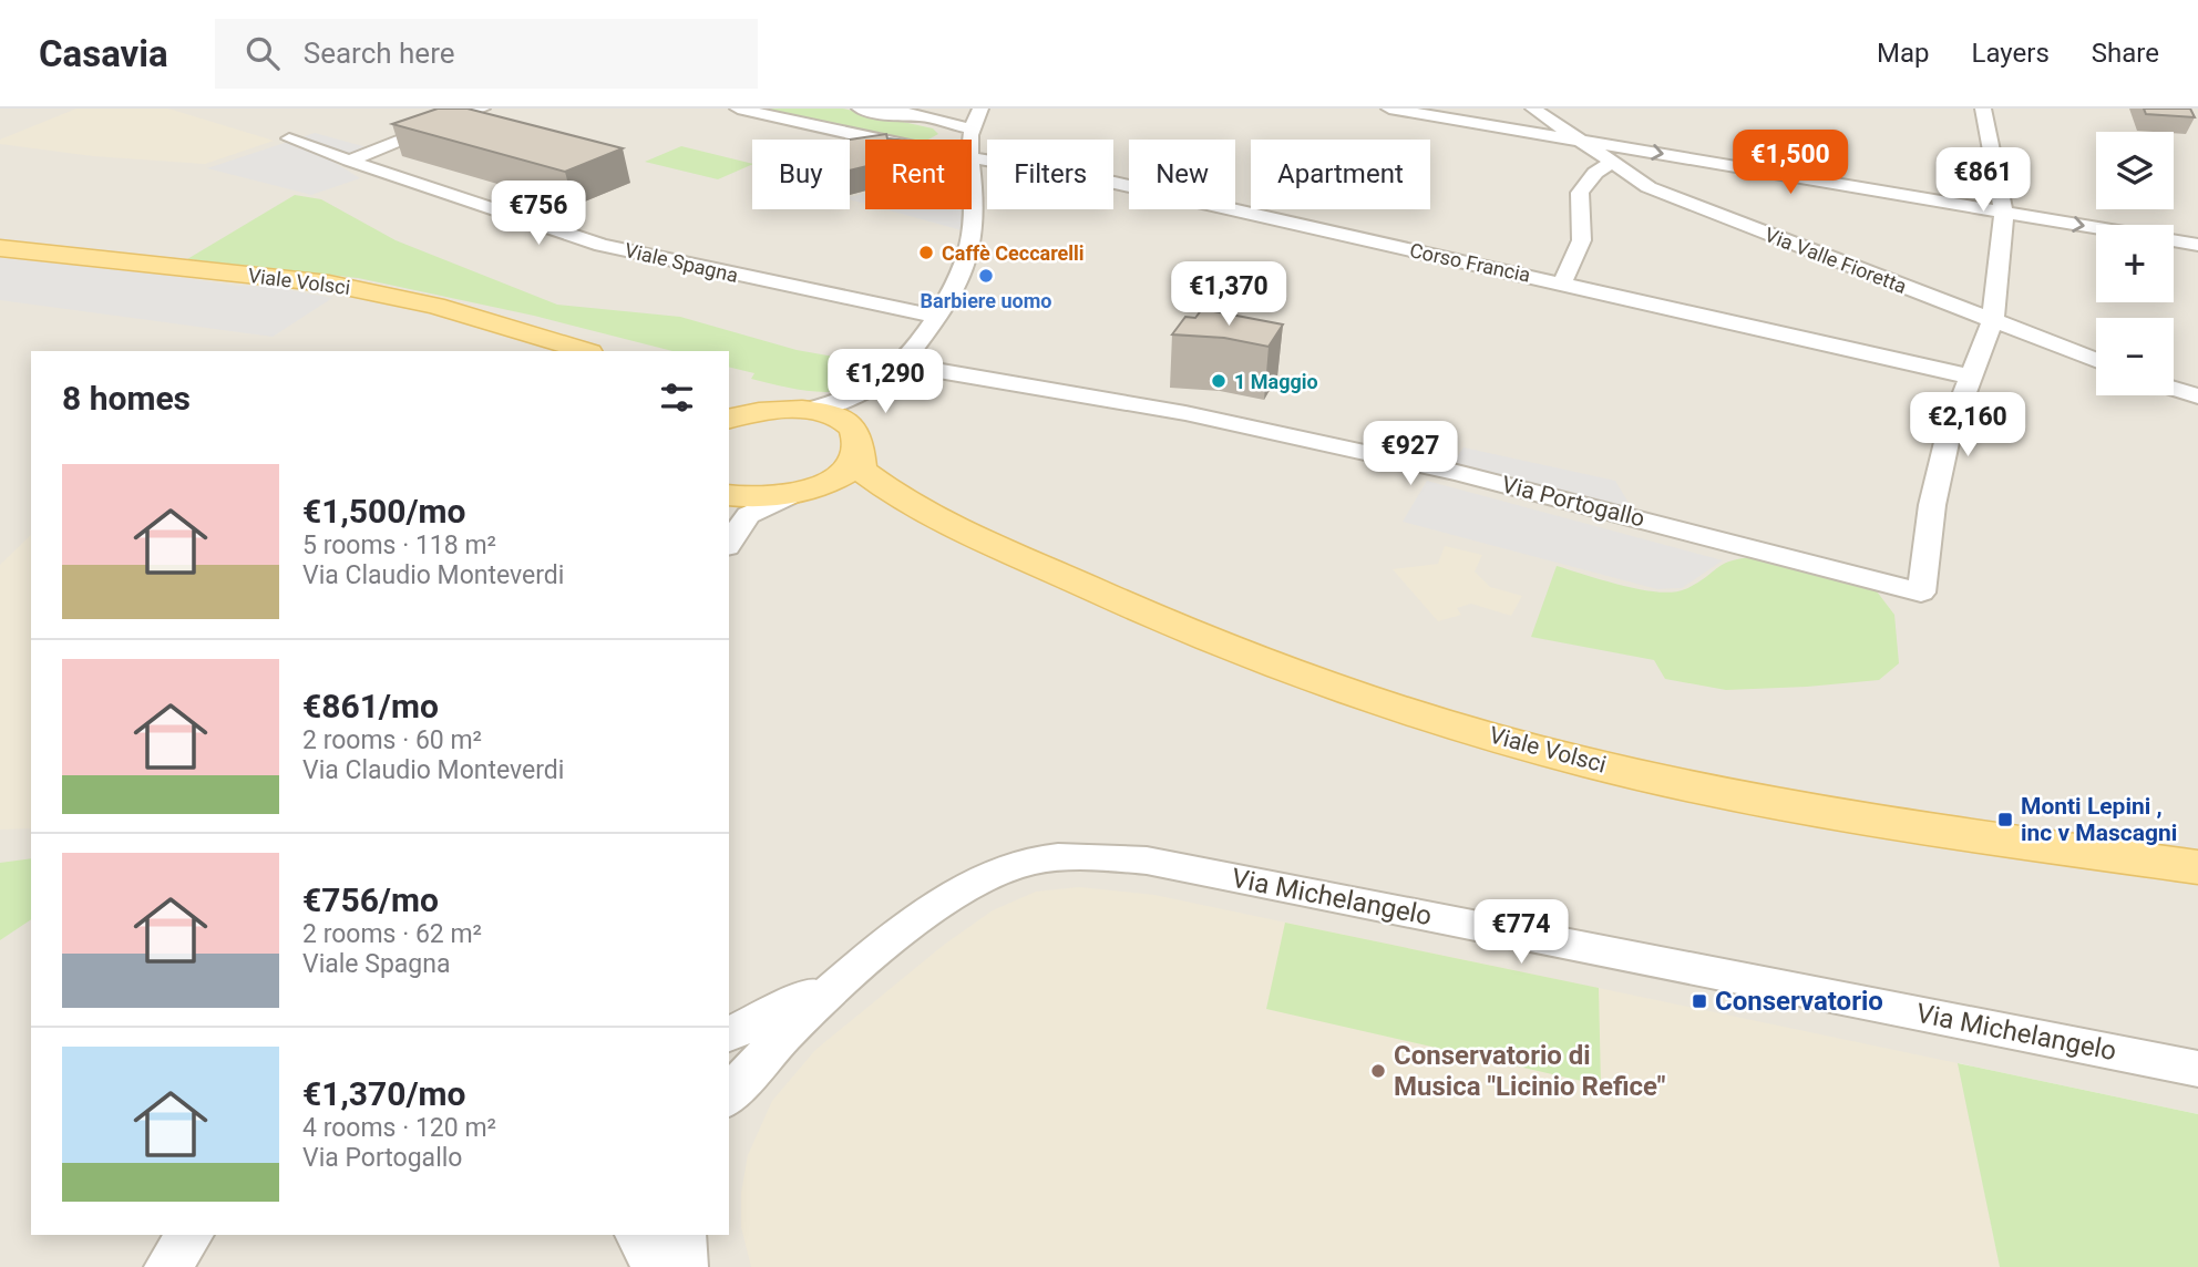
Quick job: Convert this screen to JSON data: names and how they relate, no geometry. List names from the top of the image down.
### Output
{
  "streets": {
    "main road": ["Viale Volsci"],
    "street": [
      "Via Valle Fioretta",
      "Viale Spagna",
      "Corso Francia",
      "Via Portogallo",
      "Via Michelangelo"
    ]
  },
  "crossings": [
    ["Corso Francia", "Via Portogallo"]
  ],
  "places": {
    "other": [
      "Caffè Ceccarelli",
      "Barbiere uomo",
      "1 Maggio",
      "Conservatorio di Musica \"Licinio Refice\""
    ],
    "transit": ["Monti Lepini , inc v Mascagni", "Conservatorio"]
  },
  "page": {
    "header": "Casavia",
    "search": "Search here",
    "nav": ["Map", "Layers", "Share"],
    "price": [
      "€1,500",
      "€861",
      "€756",
      "€1,370",
      "€1,290",
      "€2,160",
      "€927",
      "€774"
    ],
    "map_buttons": ["+", "−"],
    "chip": [
      "Buy",
      "Rent",
      "Filters",
      "New",
      "Apartment"
    ],
    "heading": "8 homes",
    "list": [
      {
        "name": "€1,500/mo",
        "note": "5 rooms · 118 m² · Via Claudio Monteverdi"
      },
      {
        "name": "€861/mo",
        "note": "2 rooms · 60 m² · Via Claudio Monteverdi"
      },
      {
        "name": "€756/mo",
        "note": "2 rooms · 62 m² · Viale Spagna"
      },
      {
        "name": "€1,370/mo",
        "note": "4 rooms · 120 m² · Via Portogallo"
      }
    ]
  }
}
